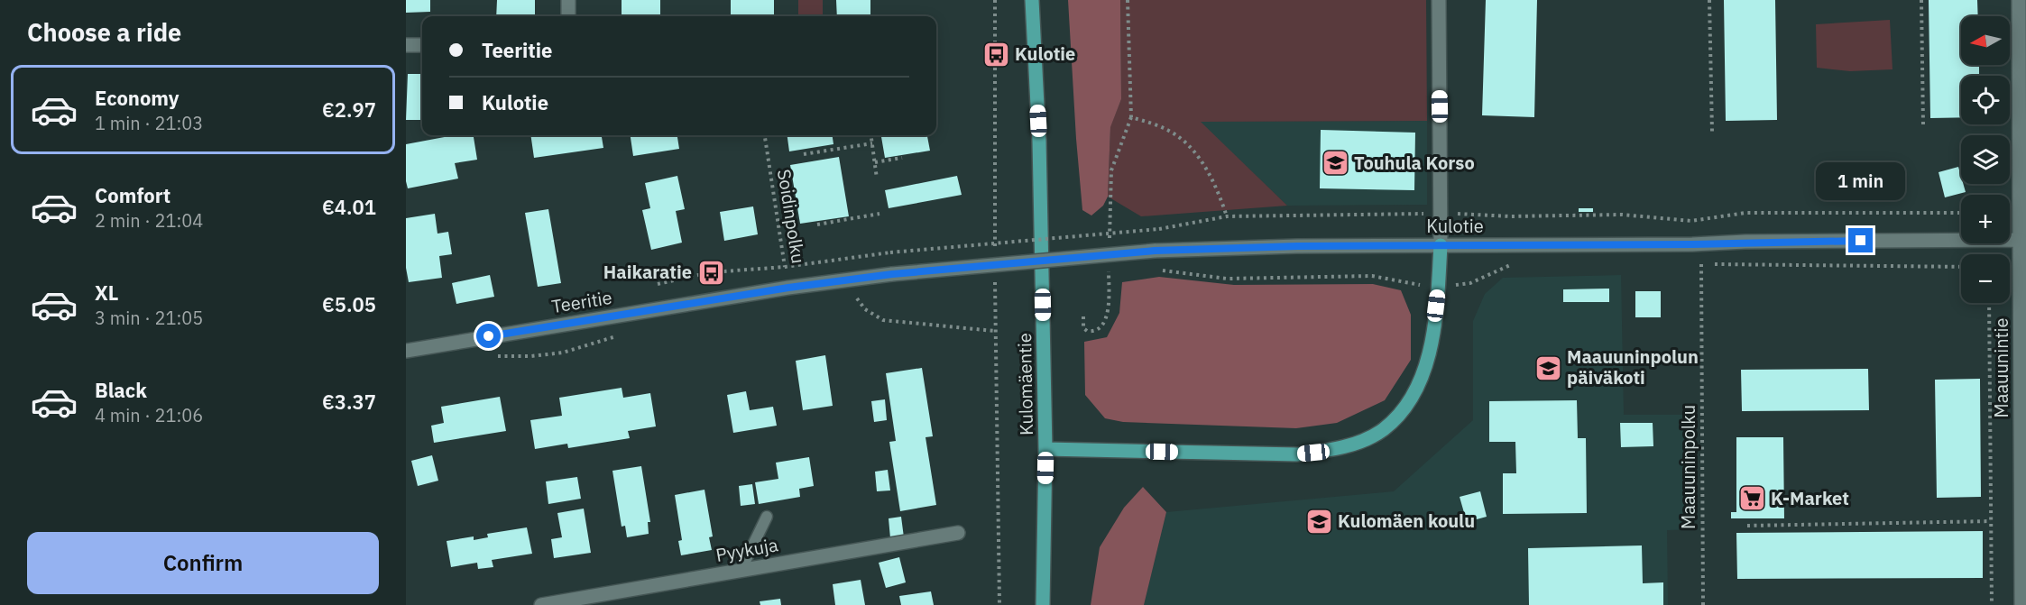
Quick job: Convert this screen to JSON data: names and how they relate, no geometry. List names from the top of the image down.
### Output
{
  "streets": {
    "main road": ["Kulomäentie"],
    "street": [
      "Kulotie",
      "Teeritie",
      "Maauunintie",
      "Pyykuja"
    ],
    "path": ["Soidinpolku", "Maauuninpolku"]
  },
  "crossings": [
    ["Soidinpolku", "Teeritie"],
    ["Kulotie", "Teeritie"],
    ["Kulotie", "Maauunintie"]
  ],
  "places": {
    "bus stop": ["Kulotie", "Haikaratie"],
    "school or university": ["Touhula Korso", "Maauuninpolun päiväkoti", "Kulomäen koulu"],
    "supermarket": ["K-Market"]
  },
  "north": "left",
  "page": {
    "heading": "Choose a ride",
    "map_buttons": ["+", "−"],
    "banner": ["Teeritie", "Kulotie"],
    "list": [
      {
        "name": "Economy",
        "note": "1 min · 21:03",
        "value": "€2.97"
      },
      {
        "name": "Comfort",
        "note": "2 min · 21:04",
        "value": "€4.01"
      },
      {
        "name": "XL",
        "note": "3 min · 21:05",
        "value": "€5.05"
      },
      {
        "name": "Black",
        "note": "4 min · 21:06",
        "value": "€3.37"
      }
    ],
    "bubble": "1 min",
    "buttons": "Confirm"
  }
}
